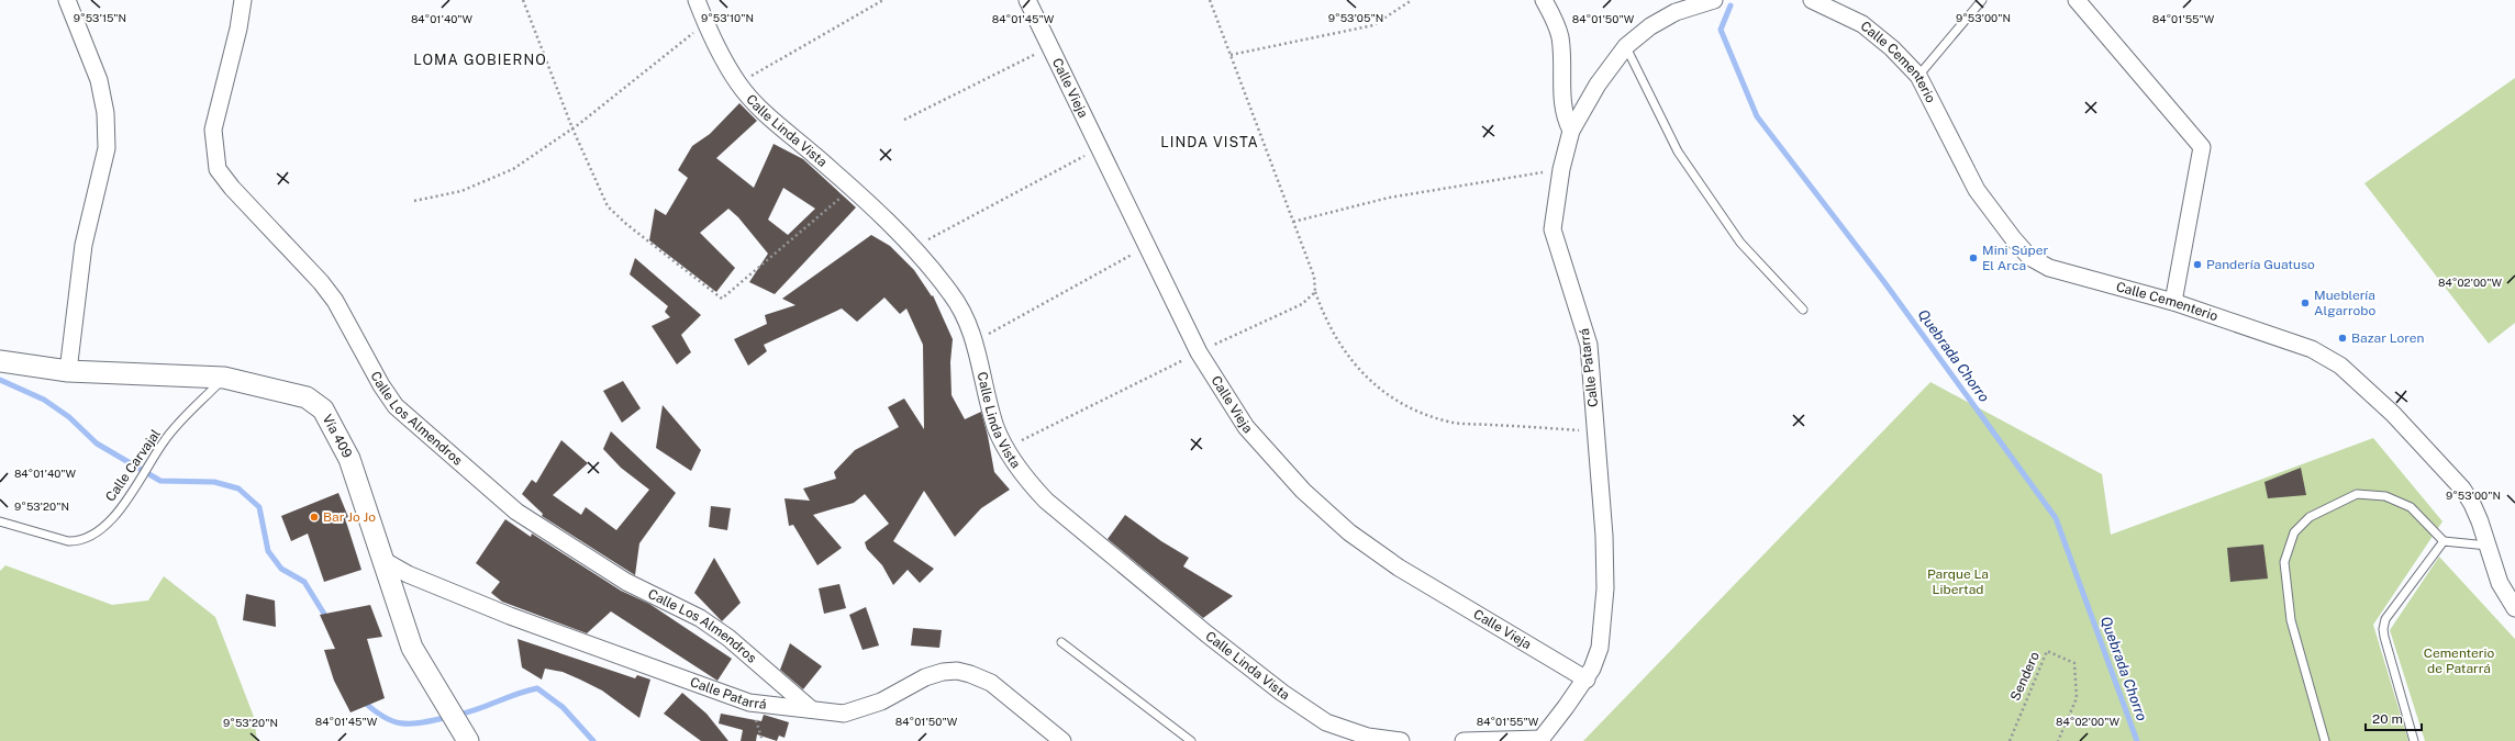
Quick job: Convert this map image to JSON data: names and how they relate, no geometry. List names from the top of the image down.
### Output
{
  "streets": {
    "street": [
      "Calle Cementerio",
      "Calle Vieja",
      "Calle Linda Vista",
      "Calle Patarrá",
      "Calle Los Almendros",
      "Vía 409"
    ],
    "lane": ["Calle Carvajal"],
    "path": ["Sendero"]
  },
  "crossings": [
    ["Calle Vieja", "Calle Patarrá"],
    ["Calle Patarrá", "Calle Los Almendros"],
    ["Calle Patarrá", "Vía 409"],
    ["Vía 409", "Calle Carvajal"]
  ],
  "districts": ["LOMA GOBIERNO", "LINDA VISTA"],
  "water": ["Quebrada Chorro"],
  "parks": ["Parque La Libertad", "Cementerio de Patarrá"],
  "places": [
    "Mini Súper El Arca",
    "Pandería Guatuso",
    "Mueblería Algarrobo",
    "Bazar Loren",
    "Bar Jo Jo"
  ],
  "scale_bar": "20 m",
  "coordinates": [
    "9°53'10\"N",
    "9°53'05\"N",
    "9°53'15\"N",
    "9°53'00\"N",
    "84°01'40\"W",
    "84°01'45\"W",
    "84°01'50\"W",
    "84°01'55\"W",
    "84°02'00\"W",
    "9°53'20\"N"
  ]
}
